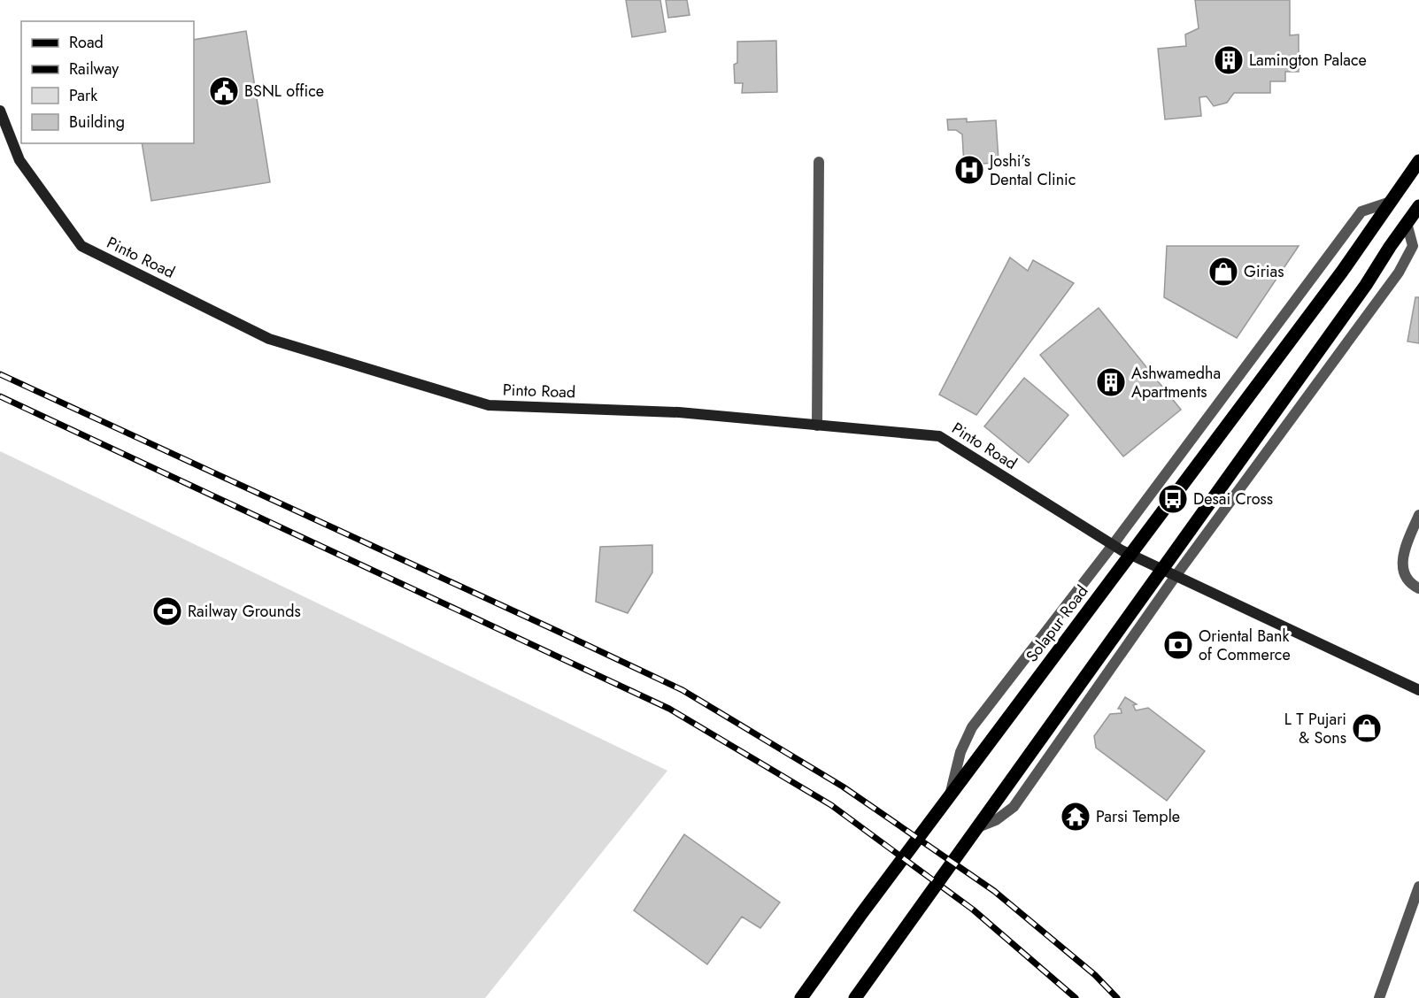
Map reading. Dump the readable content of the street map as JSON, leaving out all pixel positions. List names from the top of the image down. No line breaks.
{"streets":{"main road":["Solapur Road"],"street":["Pinto Road"]},"places":{"building":["Lamington Palace","Ashwamedha Apartments"],"public building":["BSNL office"],"hospital":["Joshi’s Dental Clinic"],"shop":["Girias","L T Pujari & Sons"],"bus stop":["Desai Cross"],"sports":["Railway Grounds"],"bank":["Oriental Bank of Commerce"],"temple":["Parsi Temple"]},"legend":["Road","Railway","Park","Building"]}
